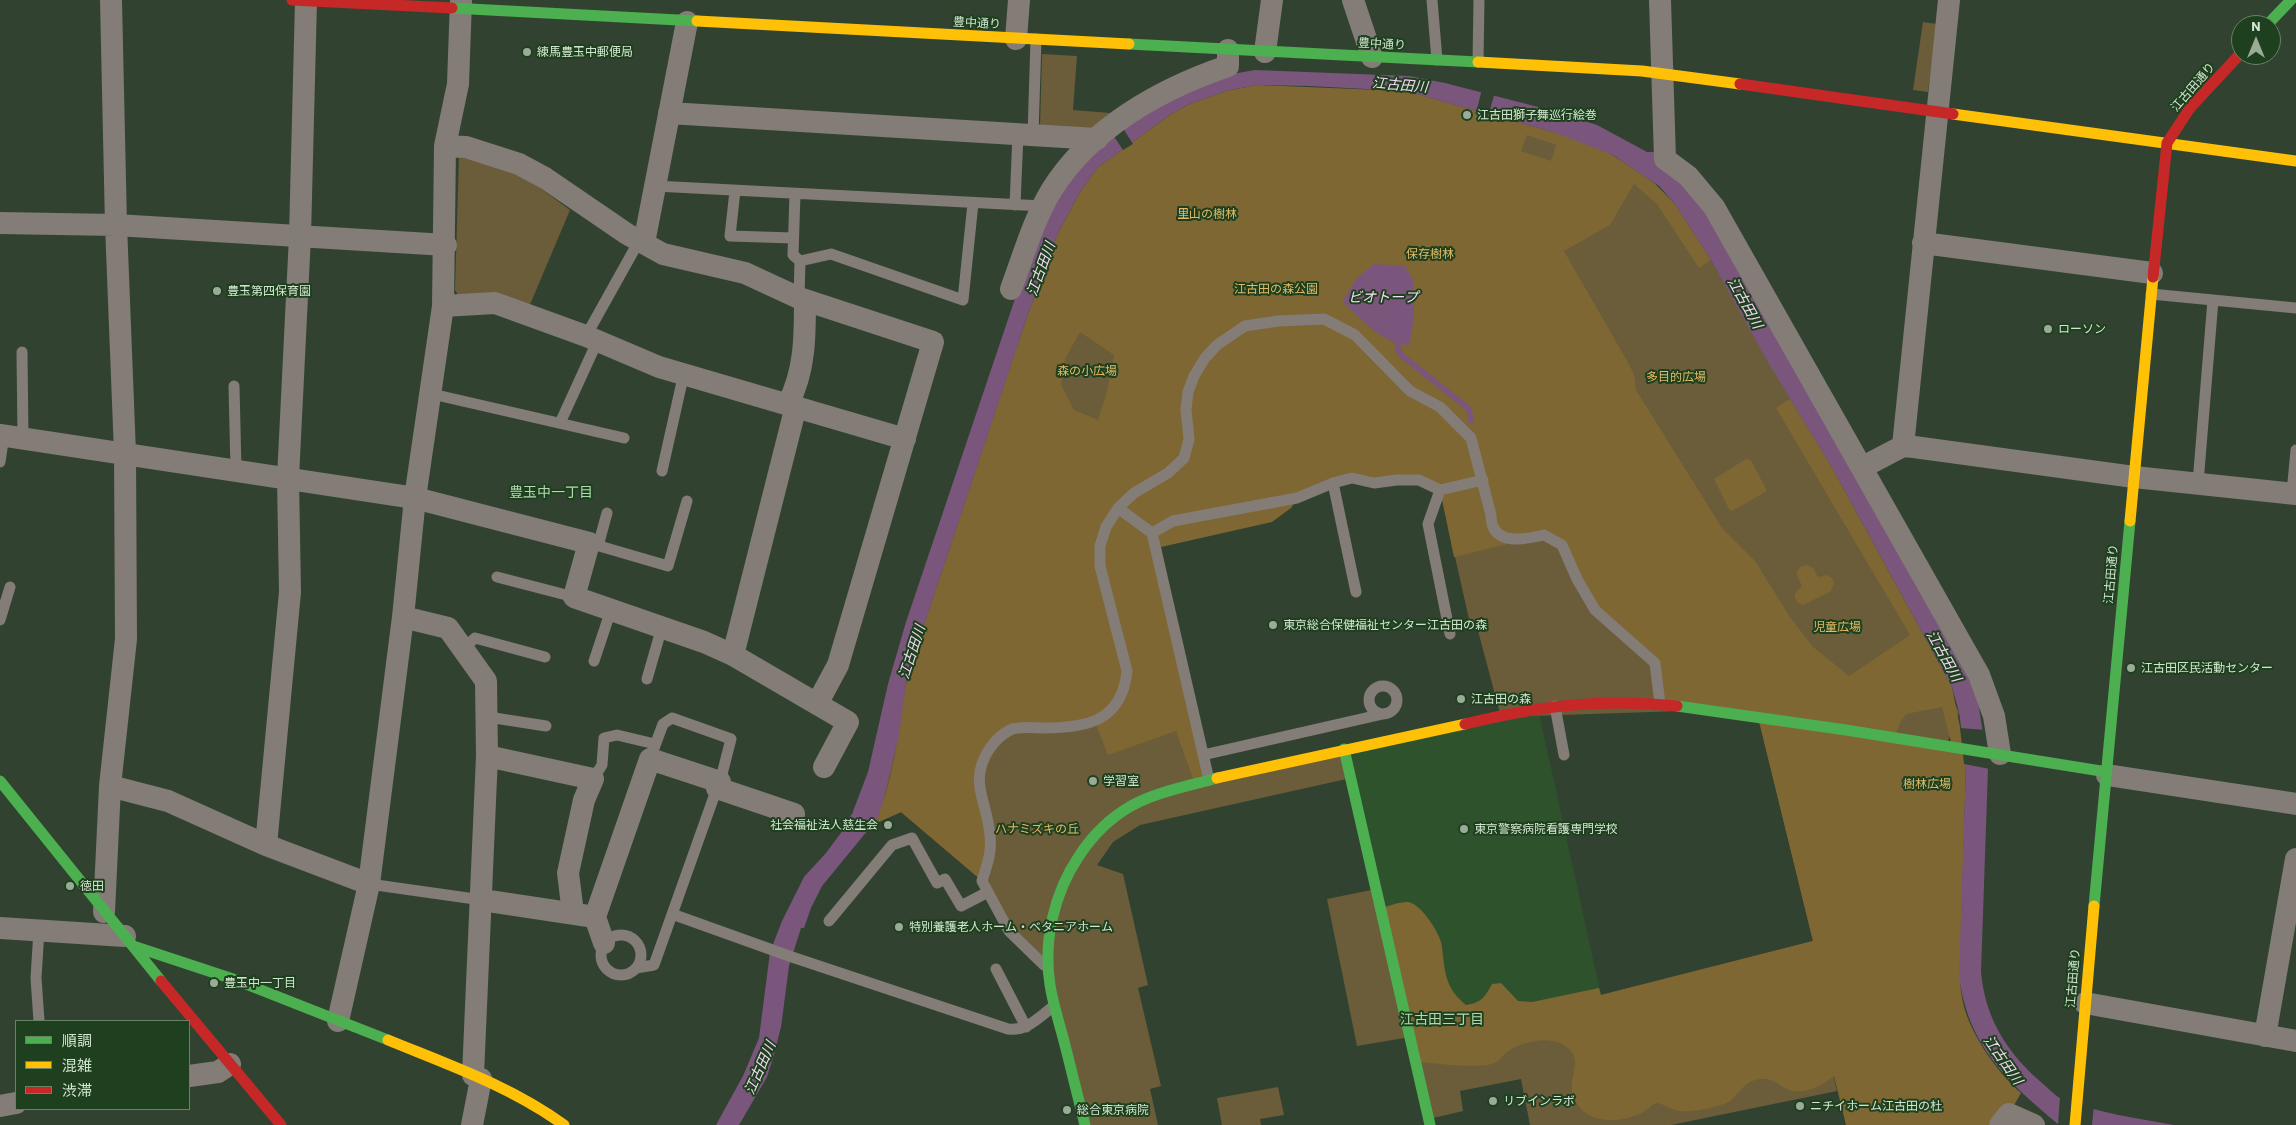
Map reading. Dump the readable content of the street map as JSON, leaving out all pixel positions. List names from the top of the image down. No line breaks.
{"streets":{"street":["豊中通り","江古田通り"]},"crossings":[["豊中通り","江古田通り"]],"districts":["豊玉中一丁目","江古田三丁目"],"water":["江古田川","ビオトープ"],"parks":["里山の樹林","保存樹林","江古田の森公園","森の小広場","多目的広場","児童広場","樹林広場","ハナミズキの丘"],"places":["練馬豊玉中郵便局","江古田獅子舞巡行絵巻","豊玉第四保育園","ローソン","東京総合保健福祉センター江古田の森","江古田区民活動センター","江古田の森","学習室","社会福祉法人慈生会","東京警察病院看護専門学校","徳田","特別養護老人ホーム・ベタニアホーム","豊玉中一丁目","リブインラボ","ニチイホーム江古田の杜","総合東京病院"],"legend":["順調","混雑","渋滞"],"north":"top"}
